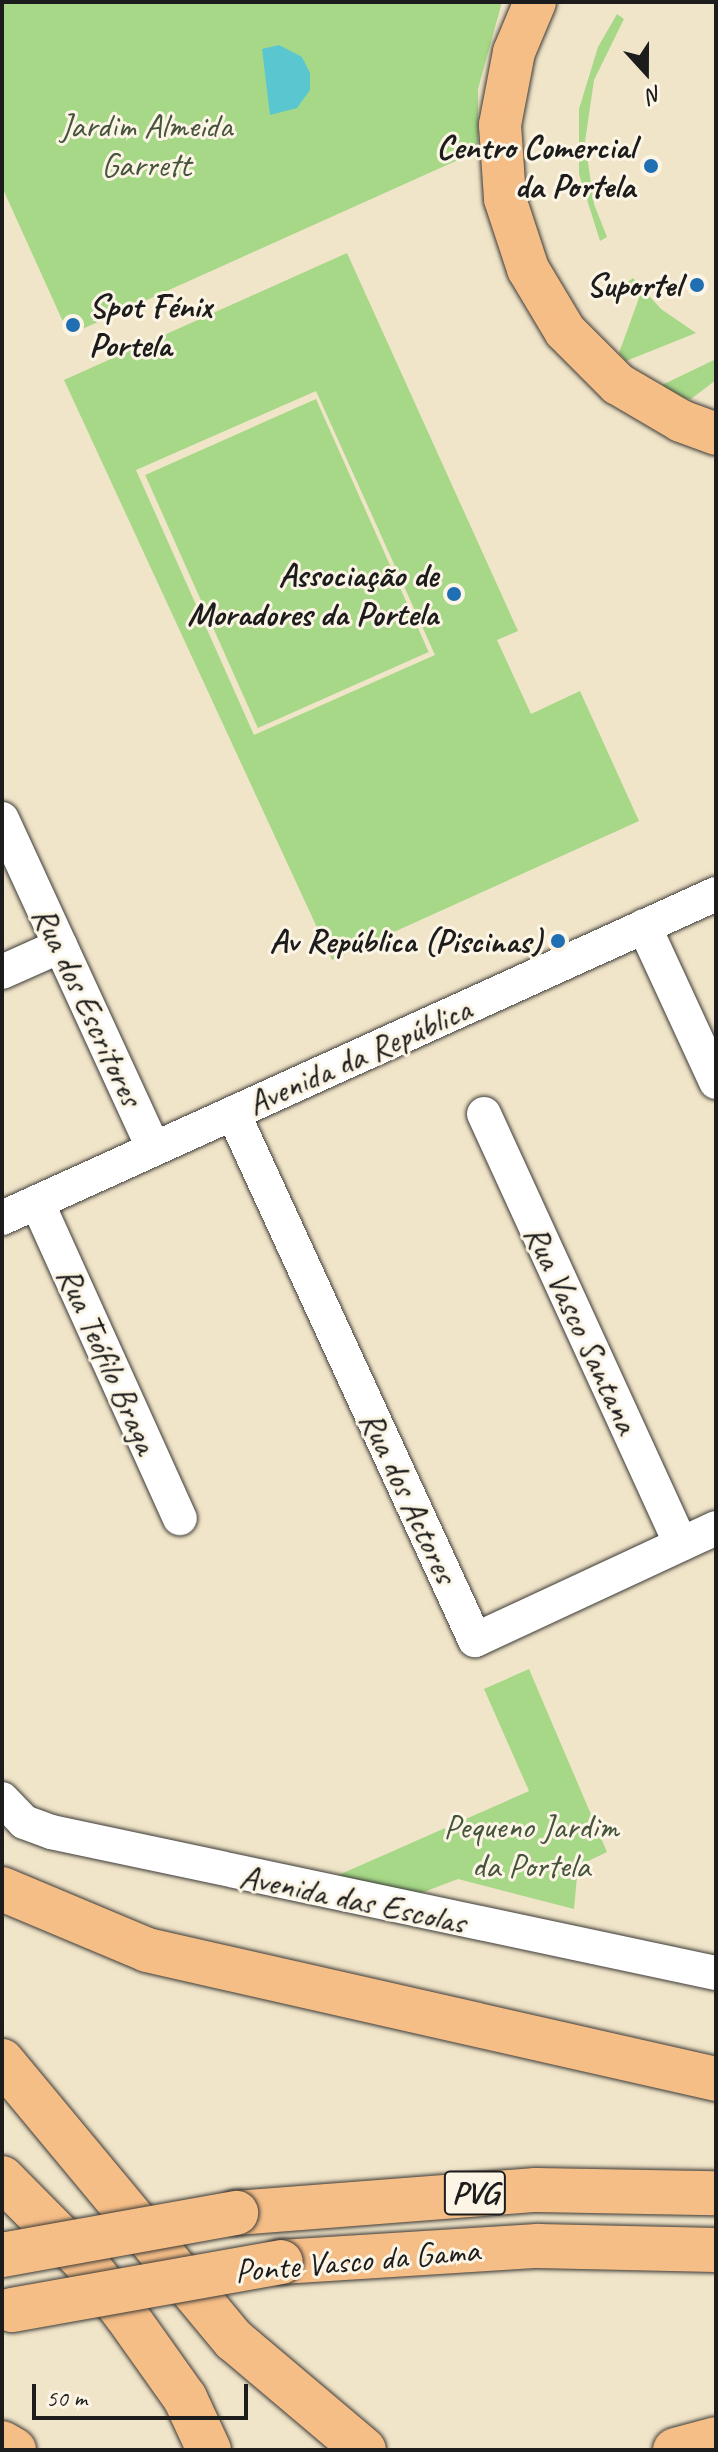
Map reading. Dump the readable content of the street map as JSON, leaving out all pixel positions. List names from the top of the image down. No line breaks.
{"streets":{"highway":["PVG","Ponte Vasco da Gama"],"street":["Rua dos Escritores","Avenida da República","Rua Vasco Santana","Rua Teófilo Braga","Rua dos Actores","Avenida das Escolas"]},"crossings":[["Rua dos Escritores","Avenida da República"],["Avenida da República","Rua Teófilo Braga"],["Avenida da República","Rua dos Actores"],["Rua Vasco Santana","Rua dos Actores"]],"parks":["Jardim Almeida Garrett","Pequeno Jardim da Portela"],"places":["Centro Comercial da Portela","Suportel","Spot Fénix Portela","Associação de Moradores da Portela","Av República (Piscinas)"],"scale_bar":"50 m","north":"bottom"}
